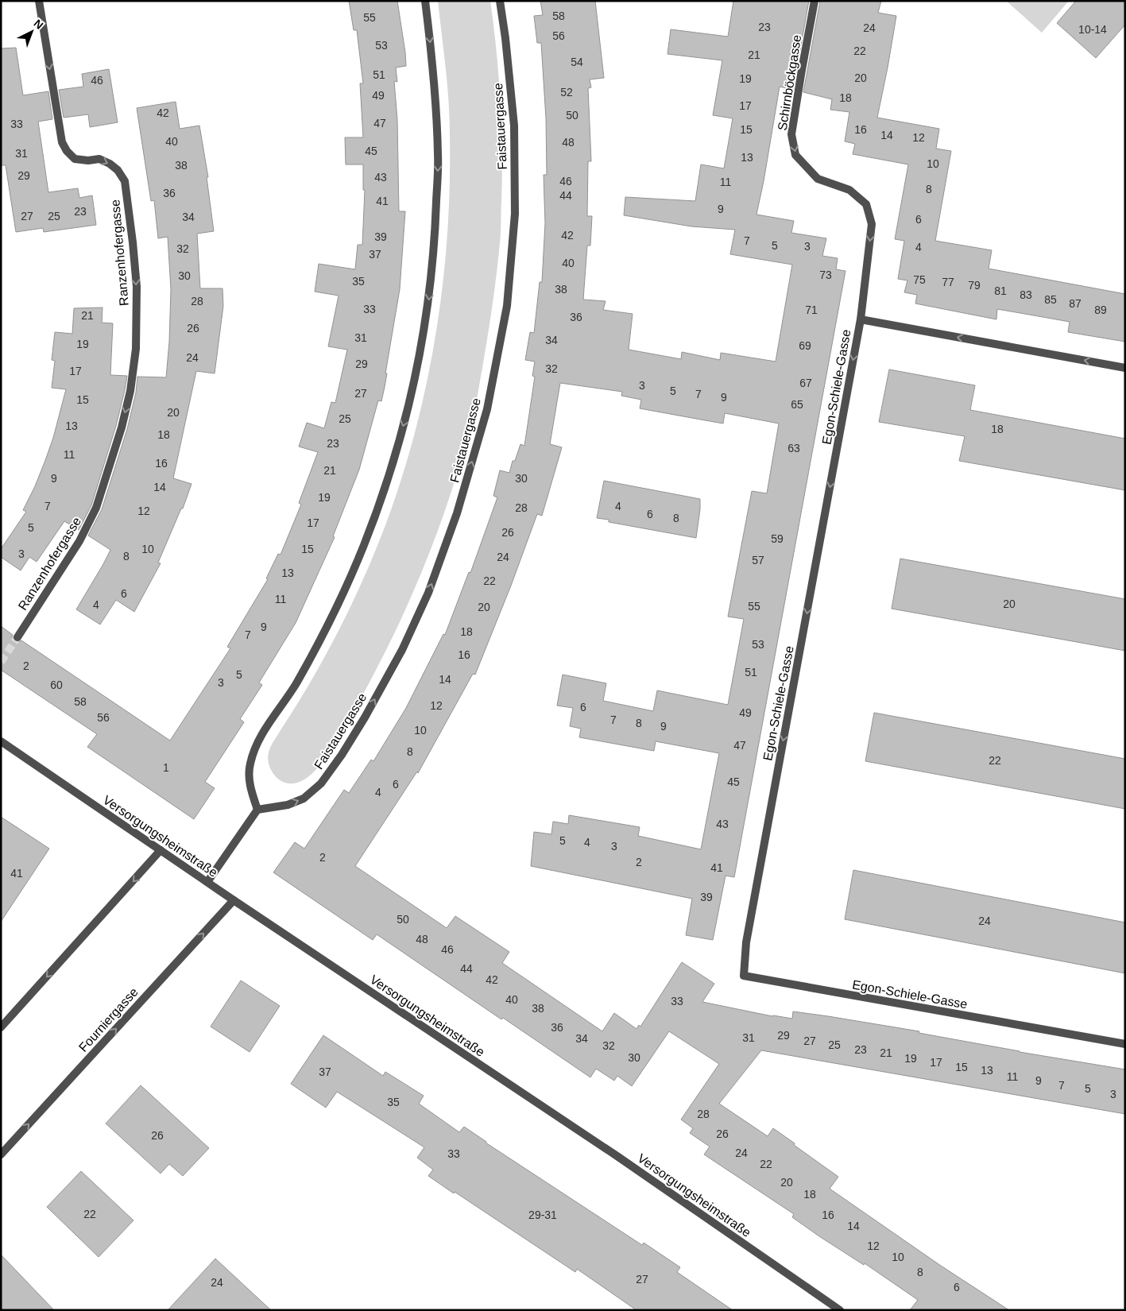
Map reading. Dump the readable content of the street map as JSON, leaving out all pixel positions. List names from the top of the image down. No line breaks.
{"streets":{"street":["Schirnböckgasse","Faistauergasse","Ranzenhofergasse","Egon-Schiele-Gasse","Versorgungsheimstraße","Fourniergasse"]},"crossings":[["Schirnböckgasse","Egon-Schiele-Gasse"],["Versorgungsheimstraße","Fourniergasse"]],"one_way":["Schirnböckgasse","Faistauergasse","Ranzenhofergasse","Fourniergasse"],"house_numbers":["58","55","23","24","10-14","56","53","22","21","54","51","20","19","46","52","49","18","17","42","50","47","33","15","16","14","12","40","48","45","31","13","10","38","29","43","46","11","8","36","44","41","9","23","27","25","34","6","42","39","7","5","3","4","32","37","40","73","30","75","35","77","79","38","81","83","85","28","87","33","71","89","21","36","26","31","34","19","69","24","29","32","17","67","3","5","27","7","9","15","65","20","25","13","18","18","23","63","11","16","21","9","30","14","19","7","4","28","12","6","8","17","5","26","59","10","15","3","8","24","57","13","22","6","11","20","4","55","20","9","18","7","53","16","2","51","5","14","3","60","58","12","6","49","56","7","8","9","10","47","8","22","1","45","6","4","43","5","4","3","2","2","41","41","39","50","24","48","46","44","42","40","33","38","36","29","31","34","27","25","32","23","21","30","19","17","15","13","37","11","9","7","5","3","35","28","26","26","24","33","22","20","18","22","29-31","16","14","12","10","8","27","24","6"],"north":"top right"}
